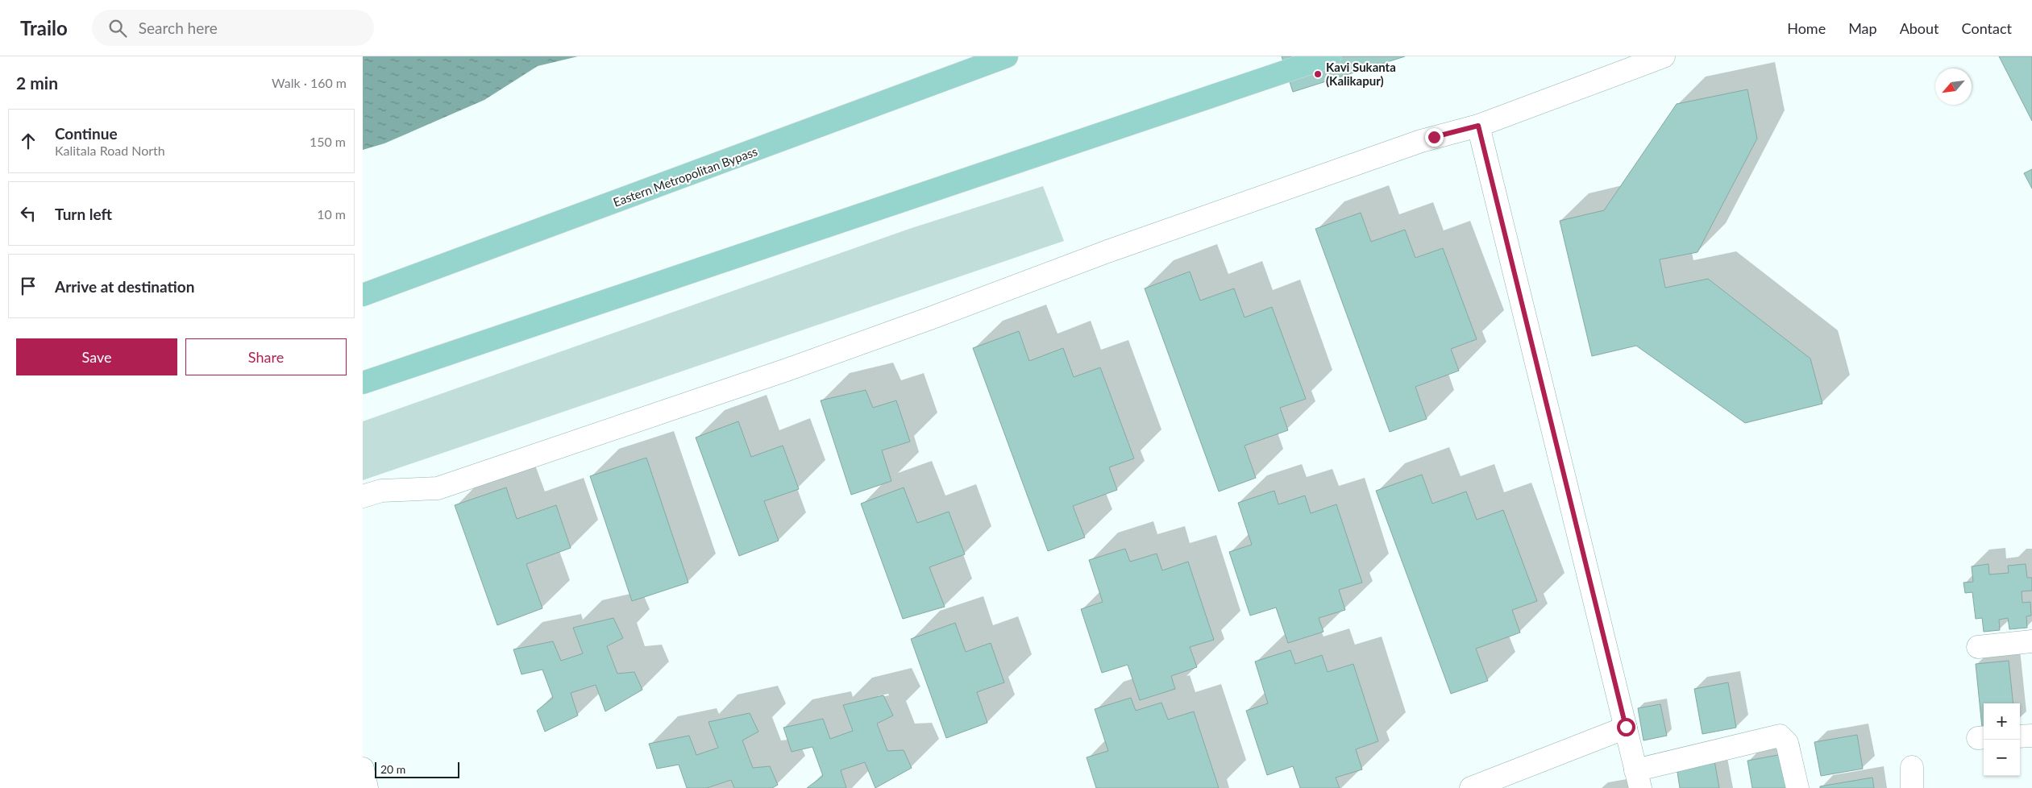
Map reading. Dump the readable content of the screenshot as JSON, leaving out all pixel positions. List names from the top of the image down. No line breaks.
{"streets":{"main road":["Eastern Metropolitan Bypass"]},"places":["Kavi Sukanta (Kalikapur)"],"scale_bar":"20 m","north":"bottom left","page":{"header":"Trailo","search":"Search here","nav":["Home","Map","About","Contact"],"heading":["2 min","Walk · 160 m"],"list":[["Continue","Kalitala Road North","150 m"],["Turn left","10 m"],"Arrive at destination"],"buttons":["Save","Share"],"map_buttons":["+","−"],"scale":"20 m"}}
